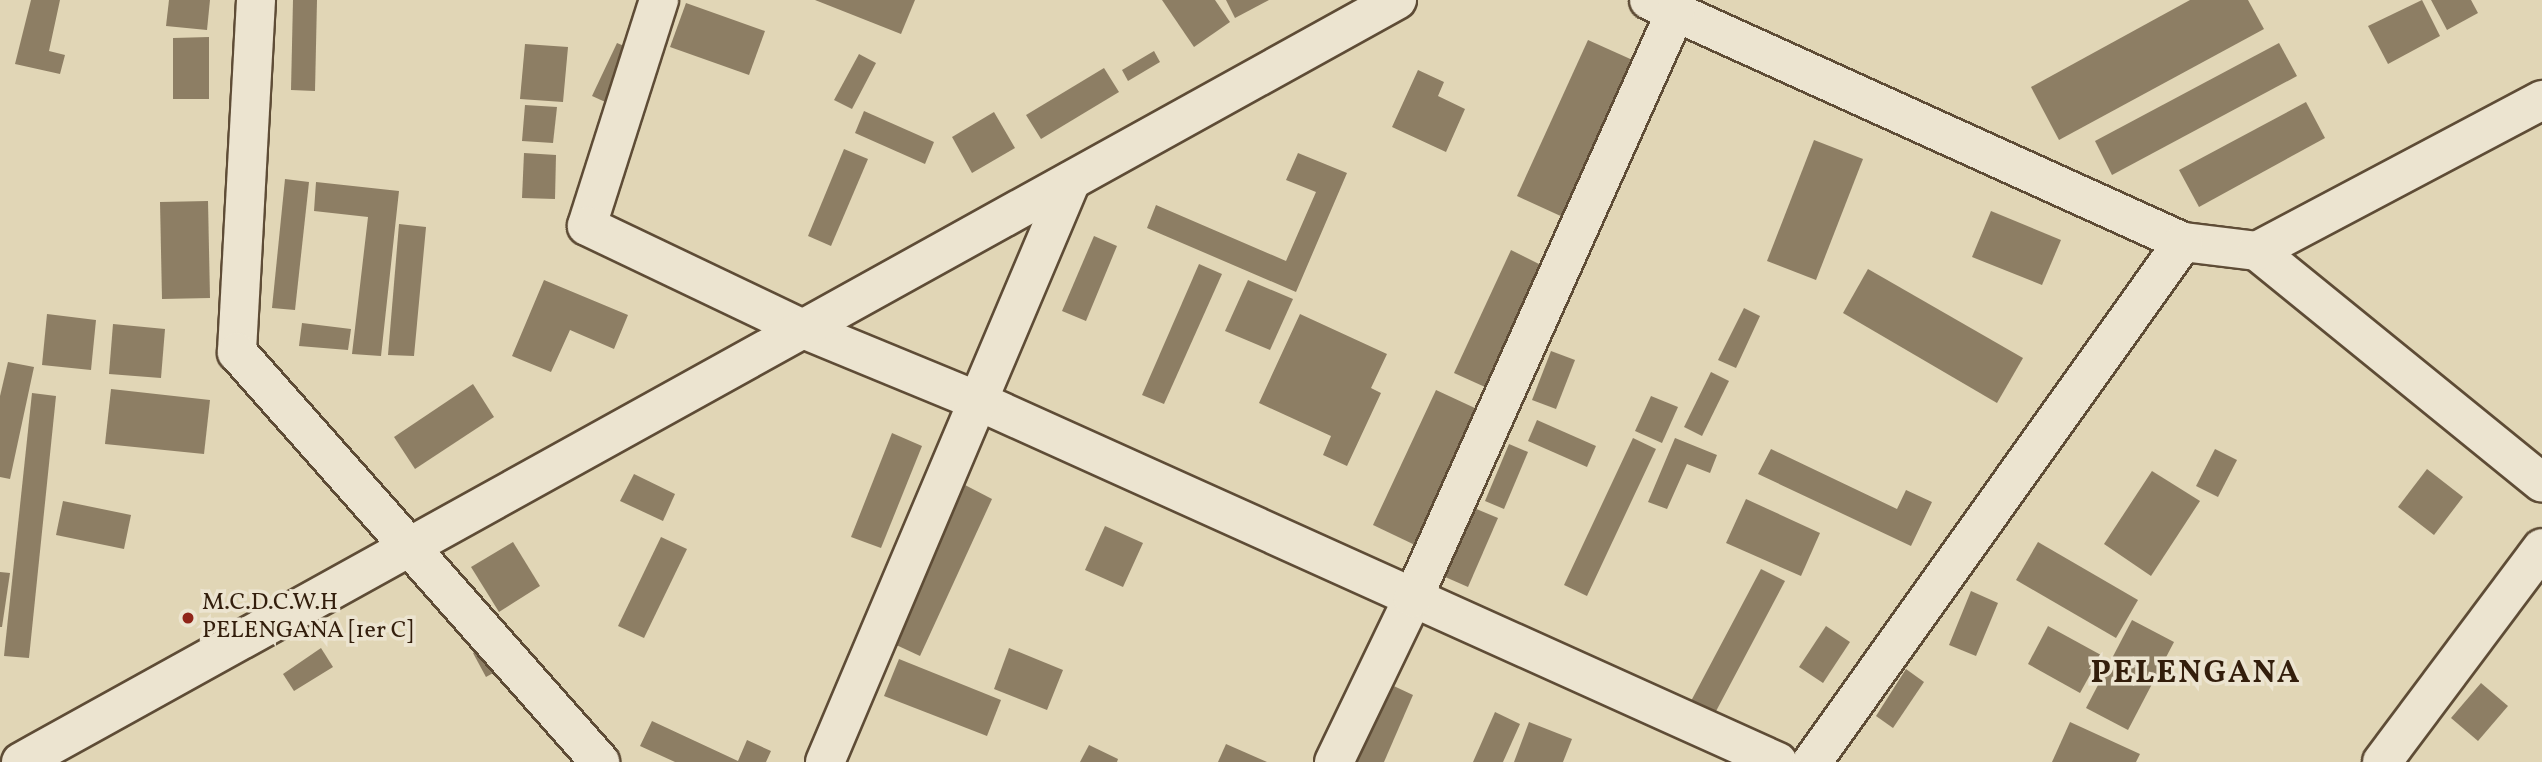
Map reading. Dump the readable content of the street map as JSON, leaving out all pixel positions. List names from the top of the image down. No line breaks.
{"districts":["PELENGANA"],"places":["M.C.D.C.W.H PELENGANA [1er C]"]}
